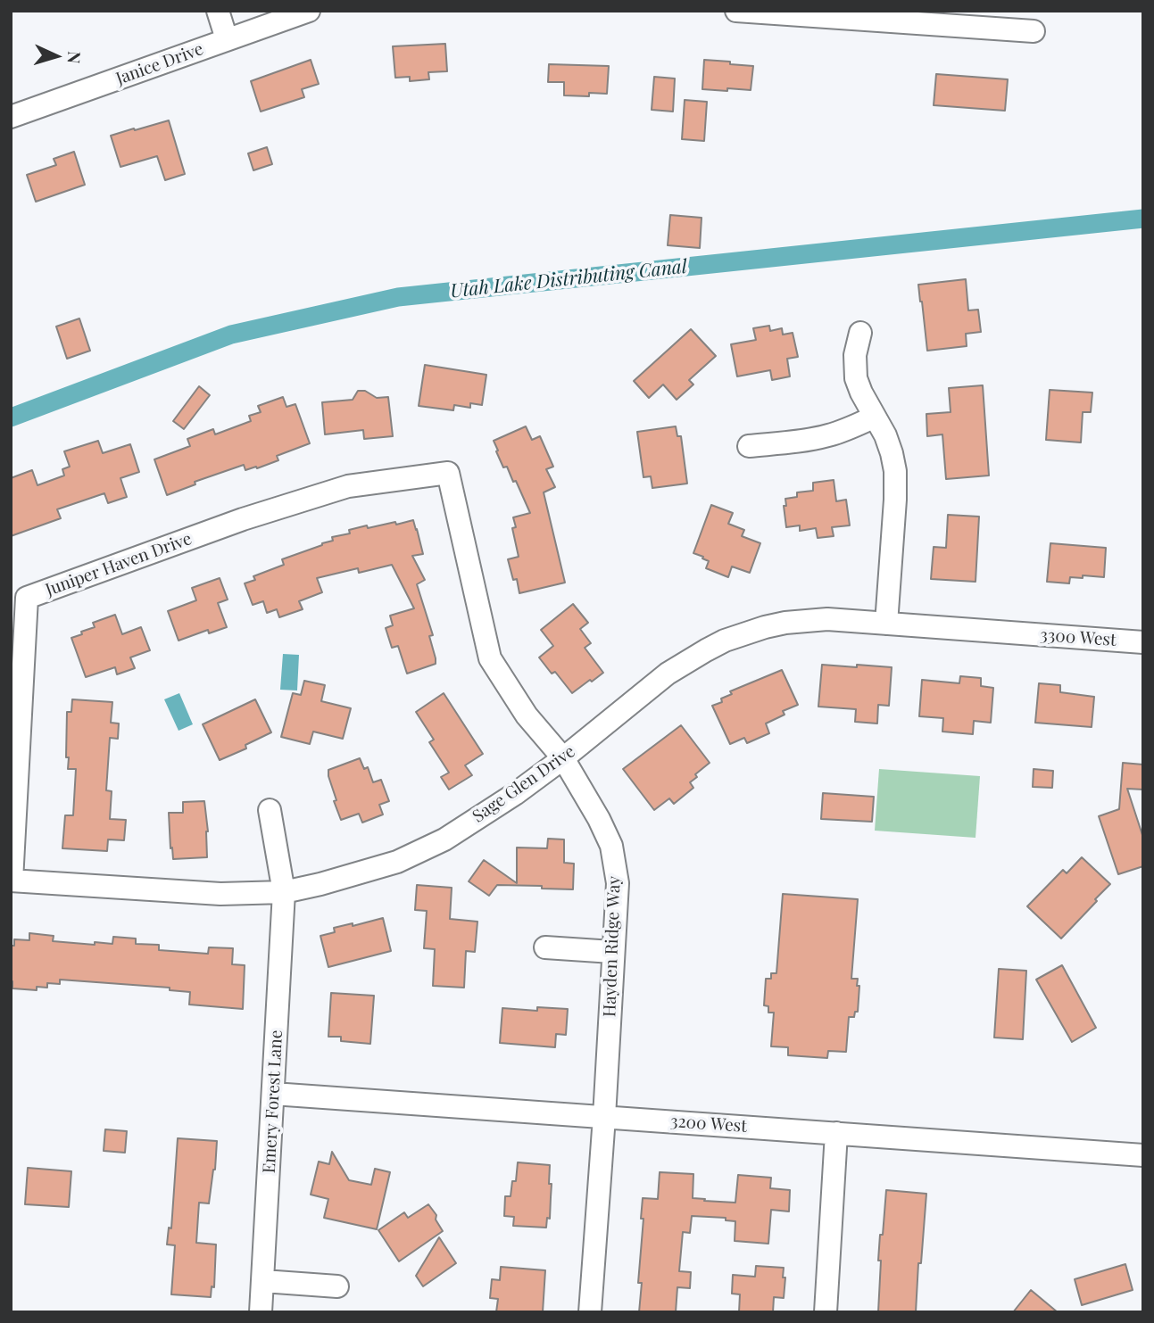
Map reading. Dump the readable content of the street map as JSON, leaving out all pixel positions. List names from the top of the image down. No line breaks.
{"streets":{"street":["Janice Drive","Juniper Haven Drive","3300 West","Sage Glen Drive","Hayden Ridge Way","Emery Forest Lane","3200 West"]},"crossings":[["Juniper Haven Drive","Sage Glen Drive"],["Juniper Haven Drive","Hayden Ridge Way"],["3300 West","Sage Glen Drive"],["Sage Glen Drive","Hayden Ridge Way"],["Sage Glen Drive","Emery Forest Lane"],["Hayden Ridge Way","3200 West"],["Emery Forest Lane","3200 West"]],"water":["Utah Lake Distributing Canal"],"north":"right"}
